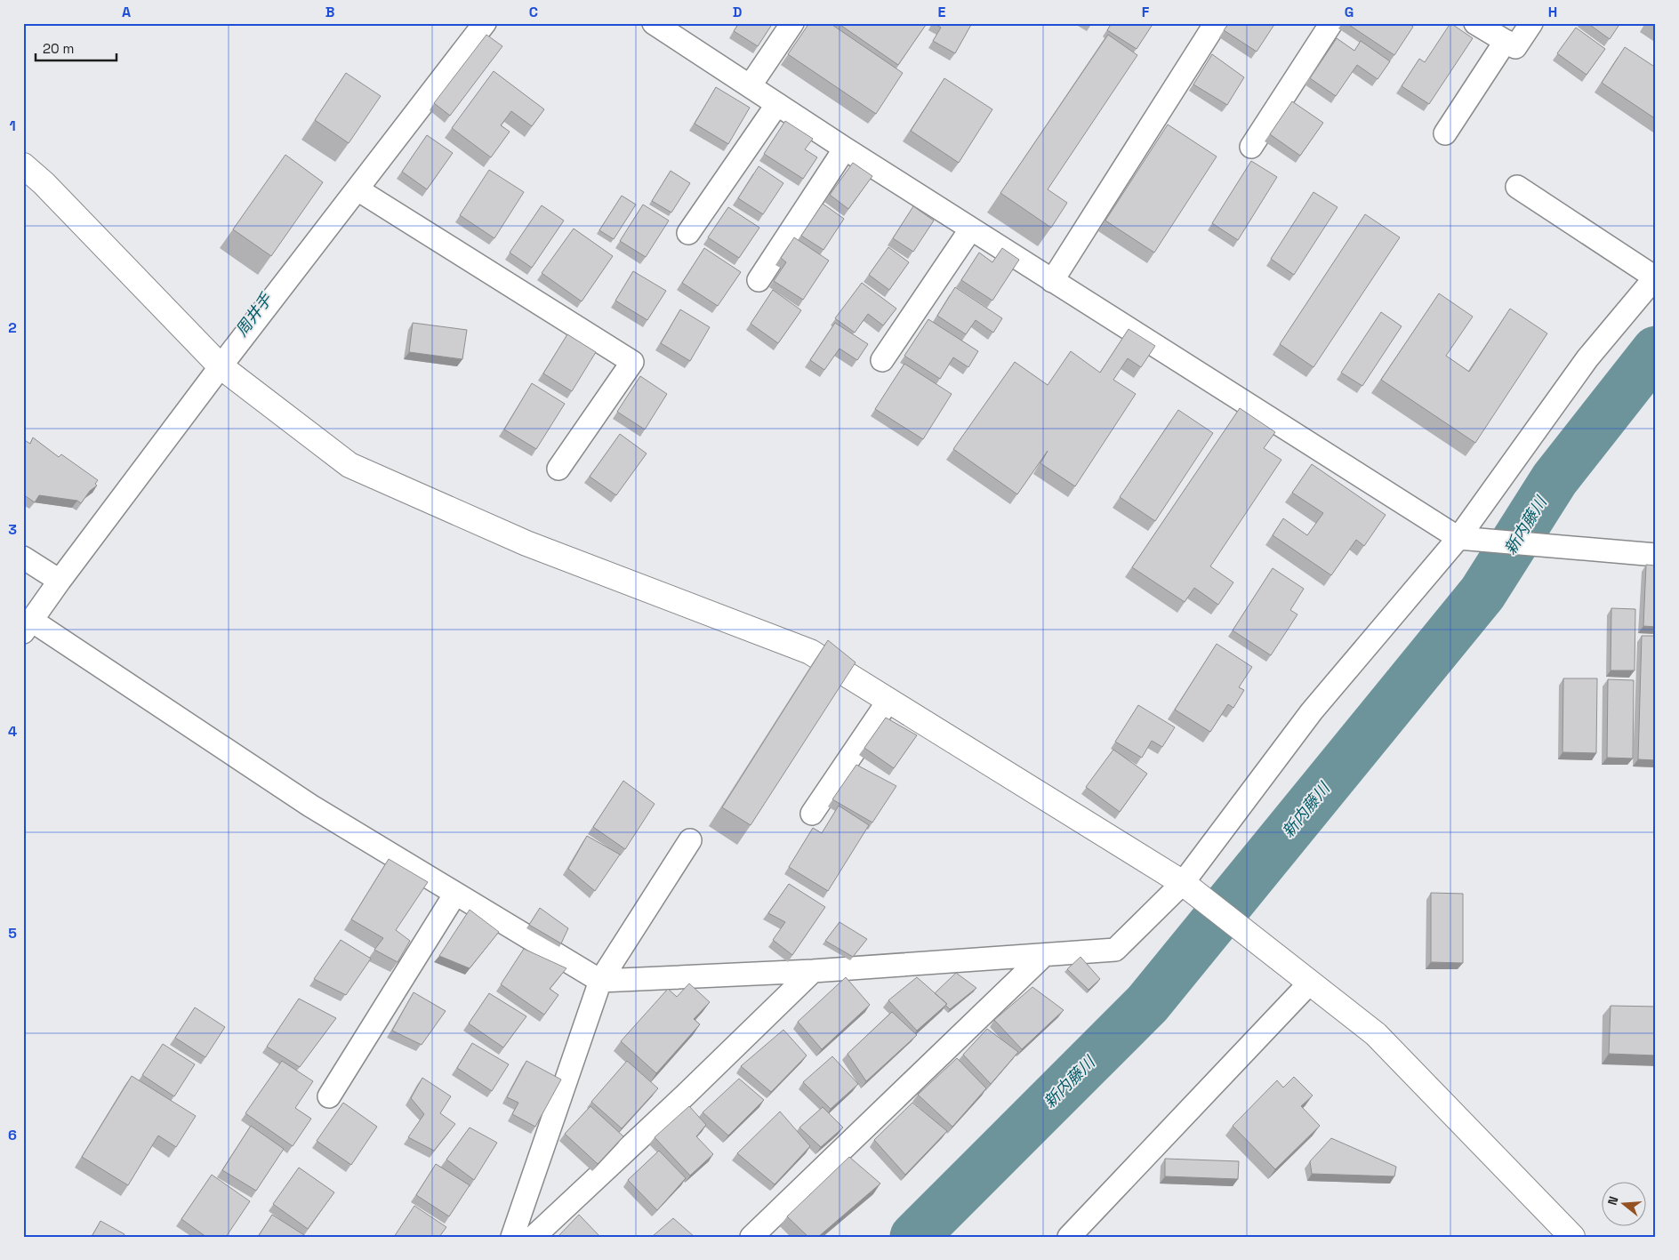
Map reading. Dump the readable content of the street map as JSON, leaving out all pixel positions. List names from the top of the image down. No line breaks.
{"water":["周井手","新内藤川"],"scale_bar":"20 m","north":"left","grid":{"columns":["A","B","C","D","E","F","G","H"],"rows":["1","2","3","4","5","6"]}}
